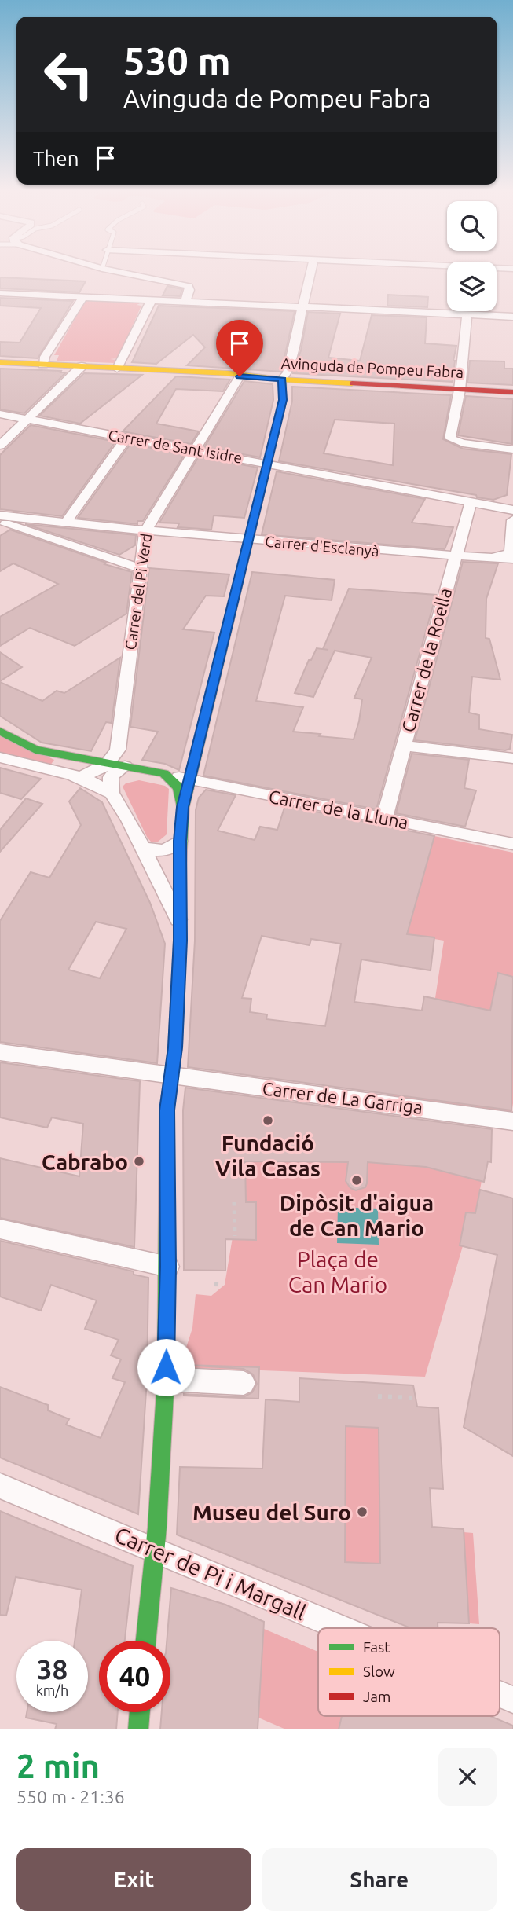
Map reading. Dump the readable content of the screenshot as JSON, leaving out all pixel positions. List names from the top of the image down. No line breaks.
{"streets":{"street":["Avinguda de Pompeu Fabra","Carrer de Sant Isidre","Carrer d'Esclanyà","Carrer del Pi Verd","Carrer de la Roella","Carrer de la Lluna","Carrer de La Garriga","Carrer de Pi i Margall"]},"crossings":[["Avinguda de Pompeu Fabra","Carrer del Pi Verd"],["Carrer de Sant Isidre","Carrer del Pi Verd"],["Carrer de Sant Isidre","Carrer de la Roella"],["Carrer d'Esclanyà","Carrer del Pi Verd"],["Carrer d'Esclanyà","Carrer de la Roella"],["Carrer de la Roella","Carrer de la Lluna"]],"parks":["Plaça de Can Mario"],"places":["Fundació Vila Casas","Cabrabo","Dipòsit d'aigua de Can Mario","Museu del Suro"],"legend":["Fast","Slow","Jam"],"page":{"turn":["530 m","Avinguda de Pompeu Fabra"],"then":"Then","speed":"38 km/h","limit":"40","heading":["2 min","550 m · 21:36"],"buttons":["Exit","Share"]}}
